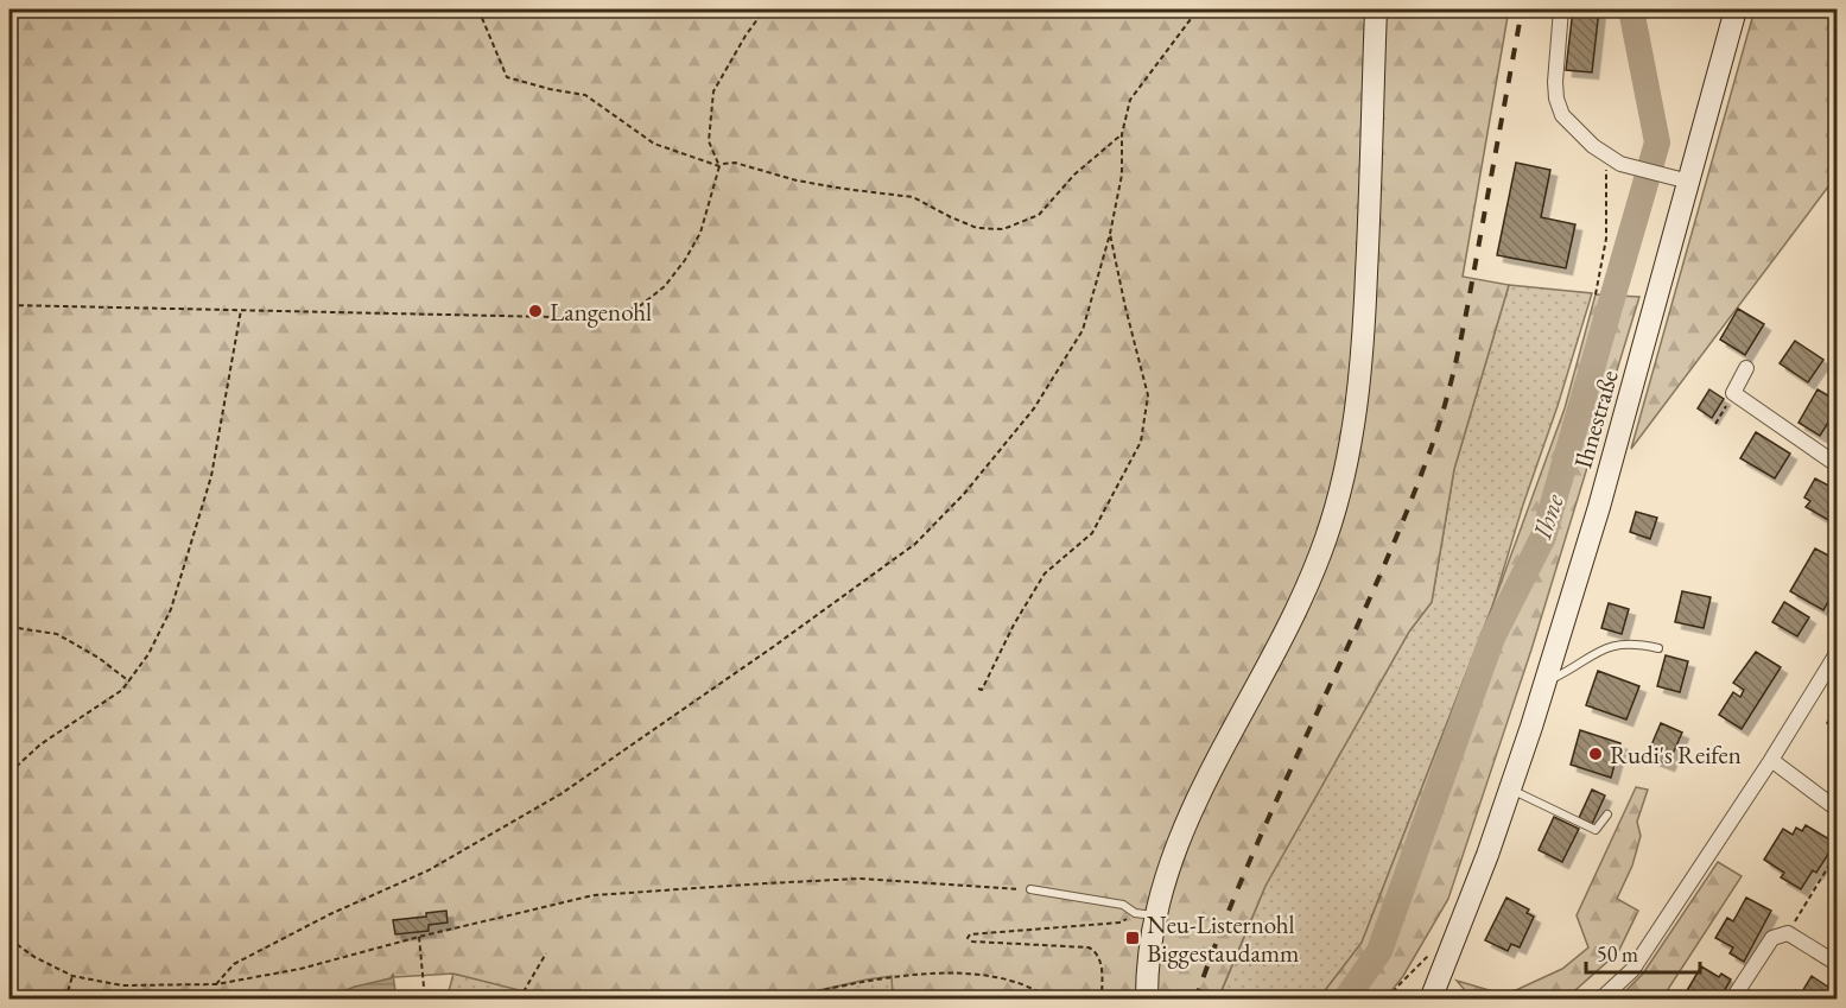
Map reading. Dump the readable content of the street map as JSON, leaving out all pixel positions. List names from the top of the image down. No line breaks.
{"streets":{"main road":["Ihnestraße"]},"water":["Ihne"],"places":{"other":["Langenohl","Rudi's Reifen"],"transit":["Neu-Listernohl Biggestaudamm"]},"scale_bar":"50 m"}
